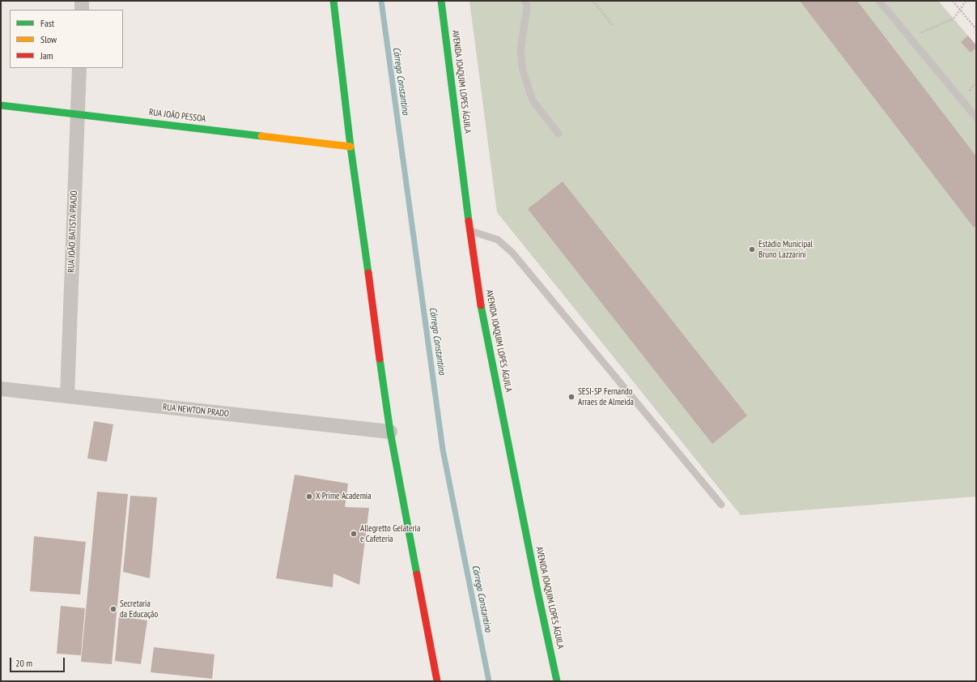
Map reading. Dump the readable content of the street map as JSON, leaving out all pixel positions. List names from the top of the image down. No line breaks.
{"streets":{"main road":["AVENIDA JOAQUIM LOPES ÁGUILA","RUA JOÃO PESSOA"],"street":["RUA JOÃO BATISTA PRADO","RUA NEWTON PRADO"]},"crossings":[["RUA JOÃO PESSOA","RUA JOÃO BATISTA PRADO"],["RUA JOÃO BATISTA PRADO","RUA NEWTON PRADO"]],"water":["Córrego Constantino"],"places":["Estádio Municipal Bruno Lazzarini","SESI-SP Fernando Arraes de Almeida","X Prime Academia","Allegretto Gelateria e Cafeteria","Secretaria da Educação"],"legend":["Fast","Slow","Jam"],"scale_bar":"20 m"}
